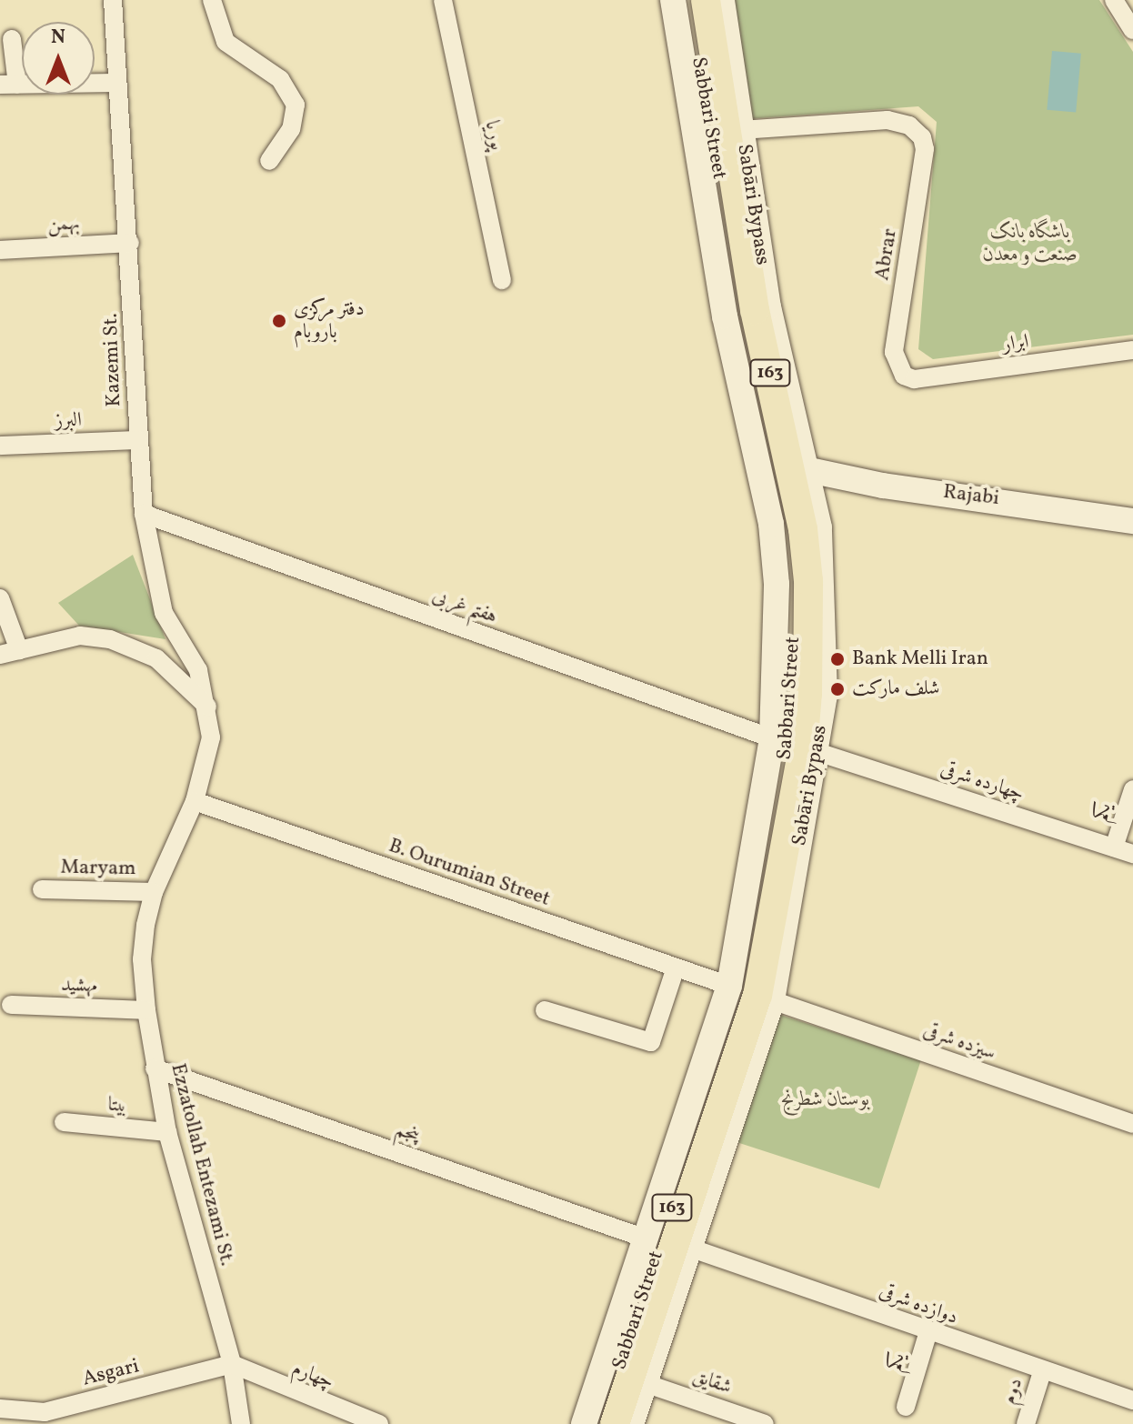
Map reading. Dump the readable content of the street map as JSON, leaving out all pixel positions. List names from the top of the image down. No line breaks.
{"streets":{"main road":["Sabbari Street","Sabāri Bypass","163","Rajabi"],"street":["پوریا","بهمن","ابرار","Kazemi St.","البرز","هفتم غربی","چهارده شرقی","یکم","Maryam","B. Ourumian Street","مهشید","سیزده شرقی","بیتا","پنجم","Ezzatollah Entezami St.","دوازده شرقی","Asgari","چهارم","شقایق","دوم"]},"crossings":[["Sabbari Street","Sabāri Bypass"],["Sabbari Street","163"],["Sabbari Street","هفتم غربی"],["Sabbari Street","چهارده شرقی"],["Sabbari Street","B. Ourumian Street"],["Sabbari Street","سیزده شرقی"],["Sabāri Bypass","ابرار"],["Sabāri Bypass","163"],["Sabāri Bypass","Rajabi"],["Sabāri Bypass","هفتم غربی"],["Sabāri Bypass","چهارده شرقی"],["بهمن","Kazemi St."],["Kazemi St.","البرز"],["Kazemi St.","هفتم غربی"],["Kazemi St.","Ezzatollah Entezami St."],["163","هفتم غربی"],["163","چهارده شرقی"],["هفتم غربی","چهارده شرقی"],["چهارده شرقی","یکم"],["یکم","دوازده شرقی"],["Maryam","Ezzatollah Entezami St."],["B. Ourumian Street","سیزده شرقی"],["B. Ourumian Street","Ezzatollah Entezami St."],["مهشید","Ezzatollah Entezami St."],["بیتا","Ezzatollah Entezami St."],["پنجم","Ezzatollah Entezami St."],["Ezzatollah Entezami St.","Asgari"],["Ezzatollah Entezami St.","چهارم"],["دوازده شرقی","دوم"],["Asgari","چهارم"]],"parks":["باشگاه بانک صنعت و معدن","بوستان شطرنج"],"places":["دفتر مرکزی باروبام","Bank Melli Iran","شلف مارکت"],"north":"top"}
